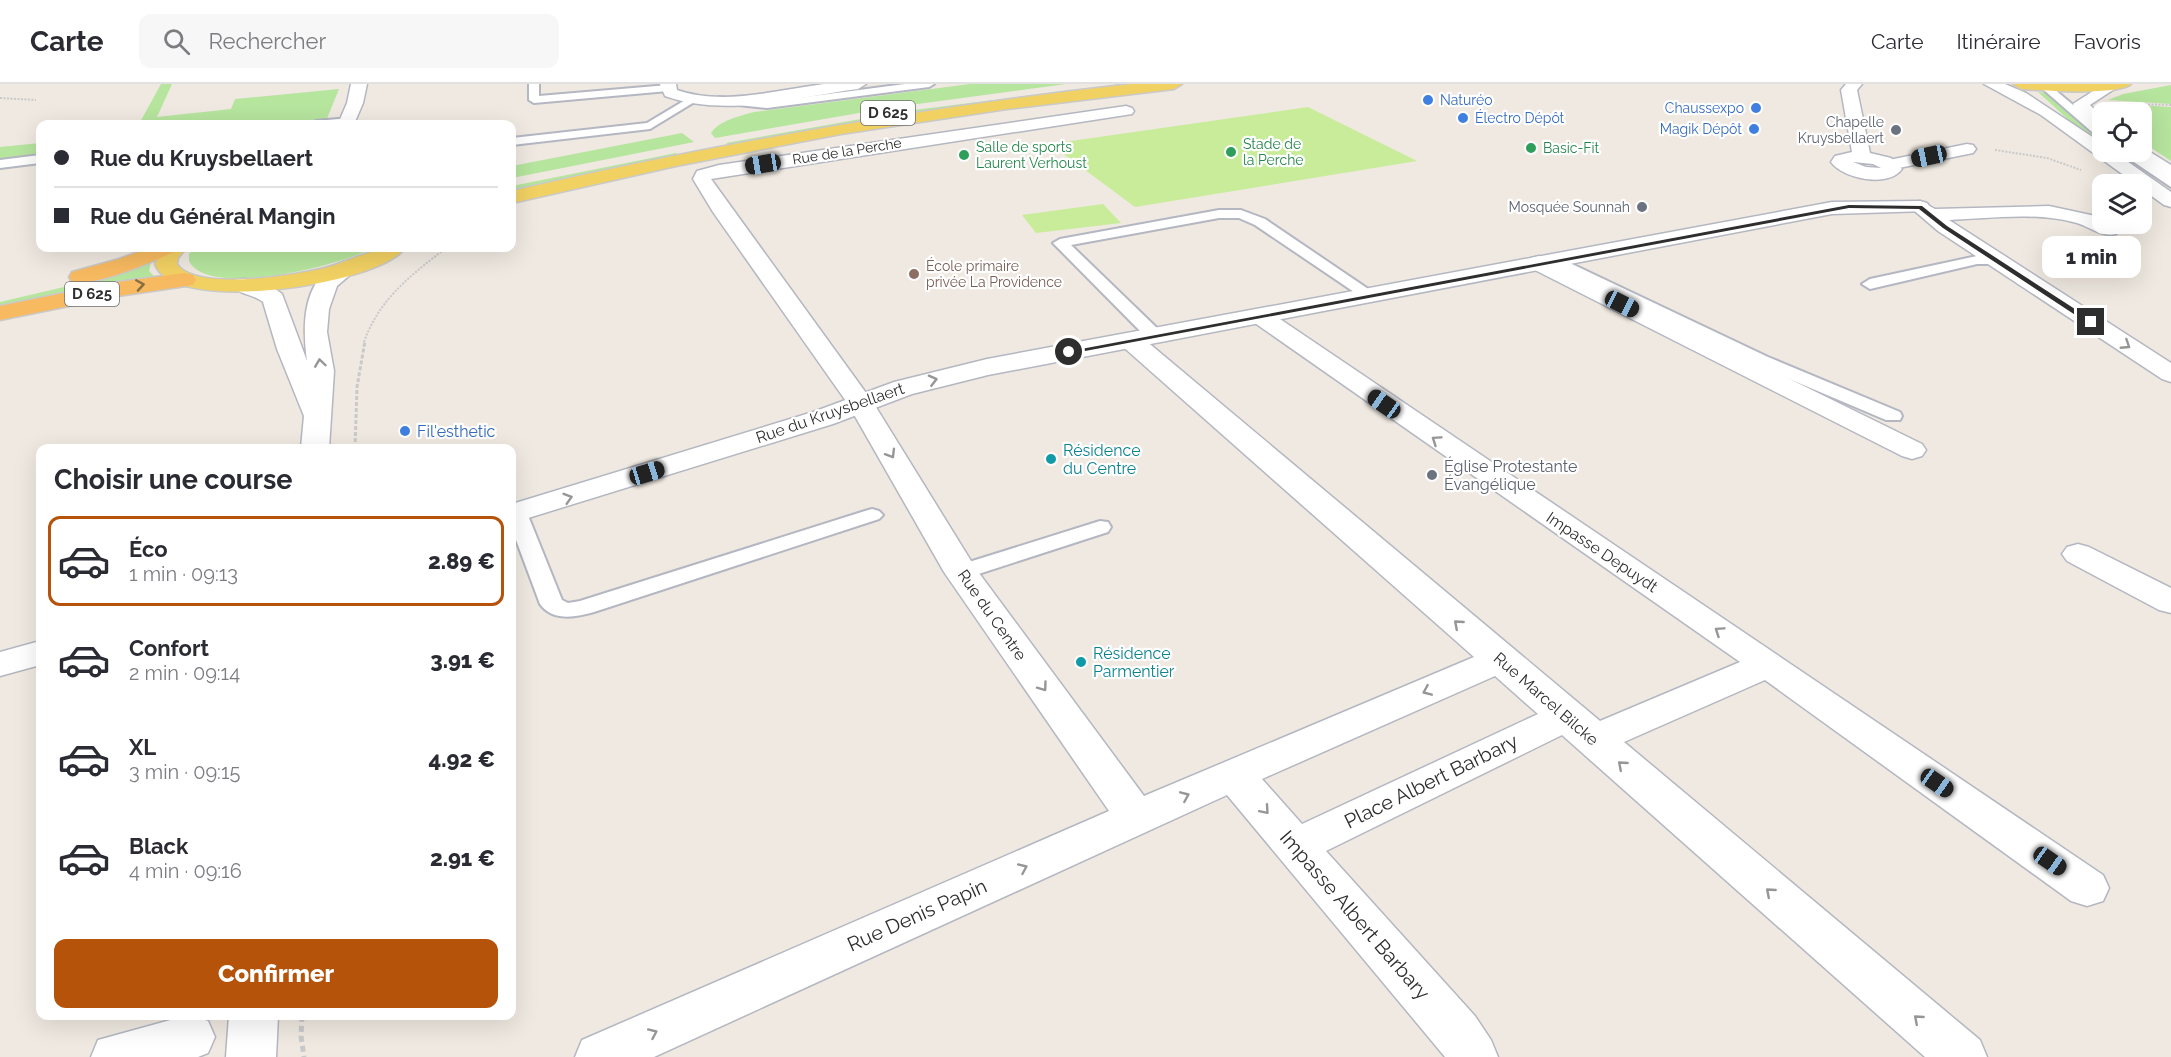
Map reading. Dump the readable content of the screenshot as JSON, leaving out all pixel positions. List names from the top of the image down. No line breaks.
{"streets":{"highway":["D 625"],"street":["Rue de la Perche","Rue du Kruysbellaert","Impasse Depuydt","Rue du Centre","Rue Marcel Bilcke","Place Albert Barbary","Rue Denis Papin","Impasse Albert Barbary"]},"crossings":[["Rue de la Perche","Rue du Kruysbellaert"],["Rue de la Perche","Rue du Centre"],["Rue du Kruysbellaert","Impasse Depuydt"],["Rue du Kruysbellaert","Rue du Centre"],["Rue du Kruysbellaert","Rue Marcel Bilcke"],["Rue du Centre","Rue Denis Papin"],["Rue Marcel Bilcke","Place Albert Barbary"],["Place Albert Barbary","Impasse Albert Barbary"],["Rue Denis Papin","Impasse Albert Barbary"]],"one_way":["Rue du Kruysbellaert","Rue du Centre","Rue Marcel Bilcke","Rue Denis Papin"],"places":["Naturéo","Chaussexpo","Électro Dépôt","Magik Dépôt","Chapelle Kruysbellaert","Basic-Fit","Stade de la Perche","Salle de sports Laurent Verhoust","Mosquée Sounnah","École primaire privée La Providence","Fil'esthetic","Résidence du Centre","Église Protestante Évangélique","Résidence Parmentier"],"page":{"header":"Carte","search":"Rechercher","nav":["Carte","Itinéraire","Favoris"],"banner":["Rue du Kruysbellaert","Rue du Général Mangin"],"bubble":"1 min","heading":"Choisir une course","list":[{"name":"Éco","note":"1 min · 09:13","value":"2.89 €"},{"name":"Confort","note":"2 min · 09:14","value":"3.91 €"},{"name":"XL","note":"3 min · 09:15","value":"4.92 €"},{"name":"Black","note":"4 min · 09:16","value":"2.91 €"}],"buttons":"Confirmer"}}
